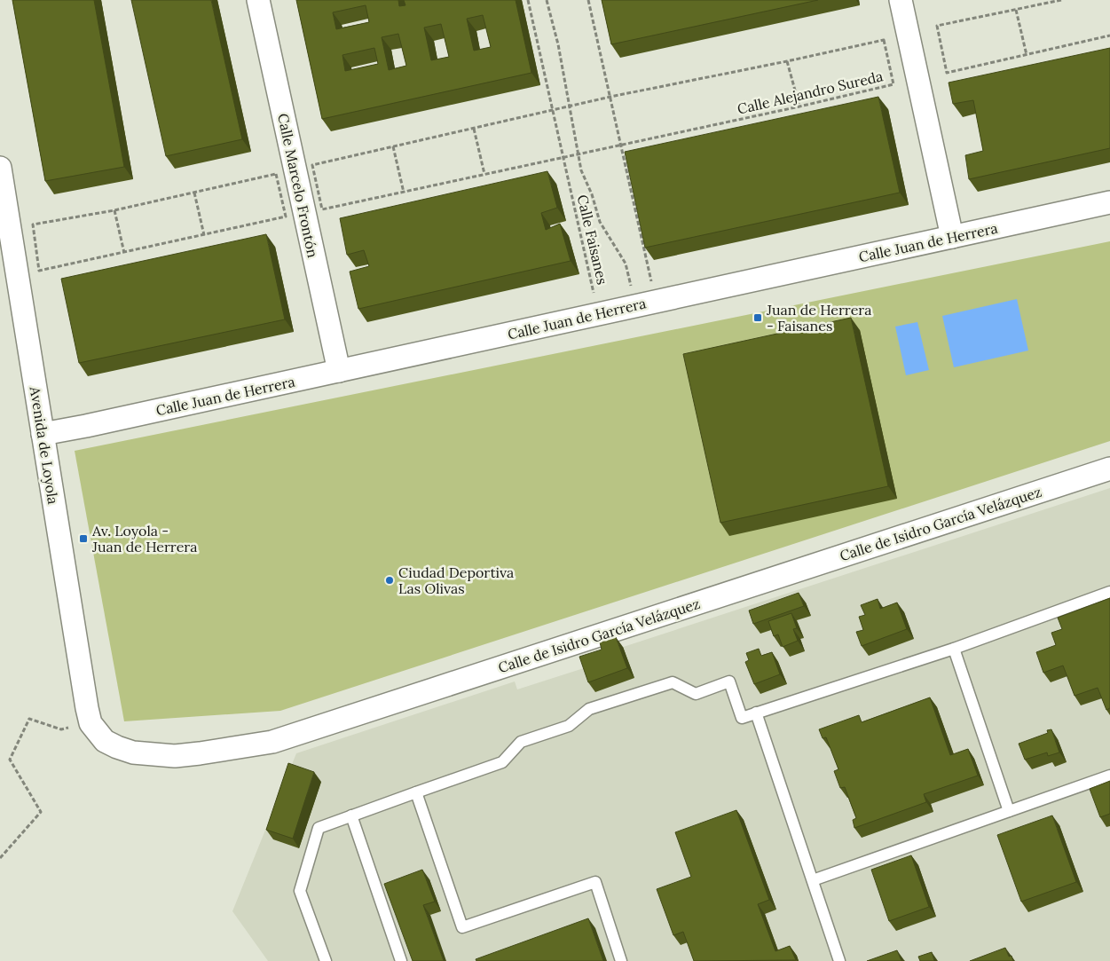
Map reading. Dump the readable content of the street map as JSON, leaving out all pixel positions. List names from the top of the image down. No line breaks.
{"streets":{"street":["Calle Marcelo Frontón","Calle Juan de Herrera","Avenida de Loyola","Calle de Isidro García Velázquez"],"path":["Calle Alejandro Sureda","Calle Faisanes"]},"crossings":[["Calle Alejandro Sureda","Calle Faisanes"],["Calle Marcelo Frontón","Calle Juan de Herrera"],["Calle Juan de Herrera","Avenida de Loyola"],["Avenida de Loyola","Calle de Isidro García Velázquez"]],"places":{"transit":["Juan de Herrera - Faisanes","Av. Loyola - Juan de Herrera"],"other":["Ciudad Deportiva Las Olivas"]}}
